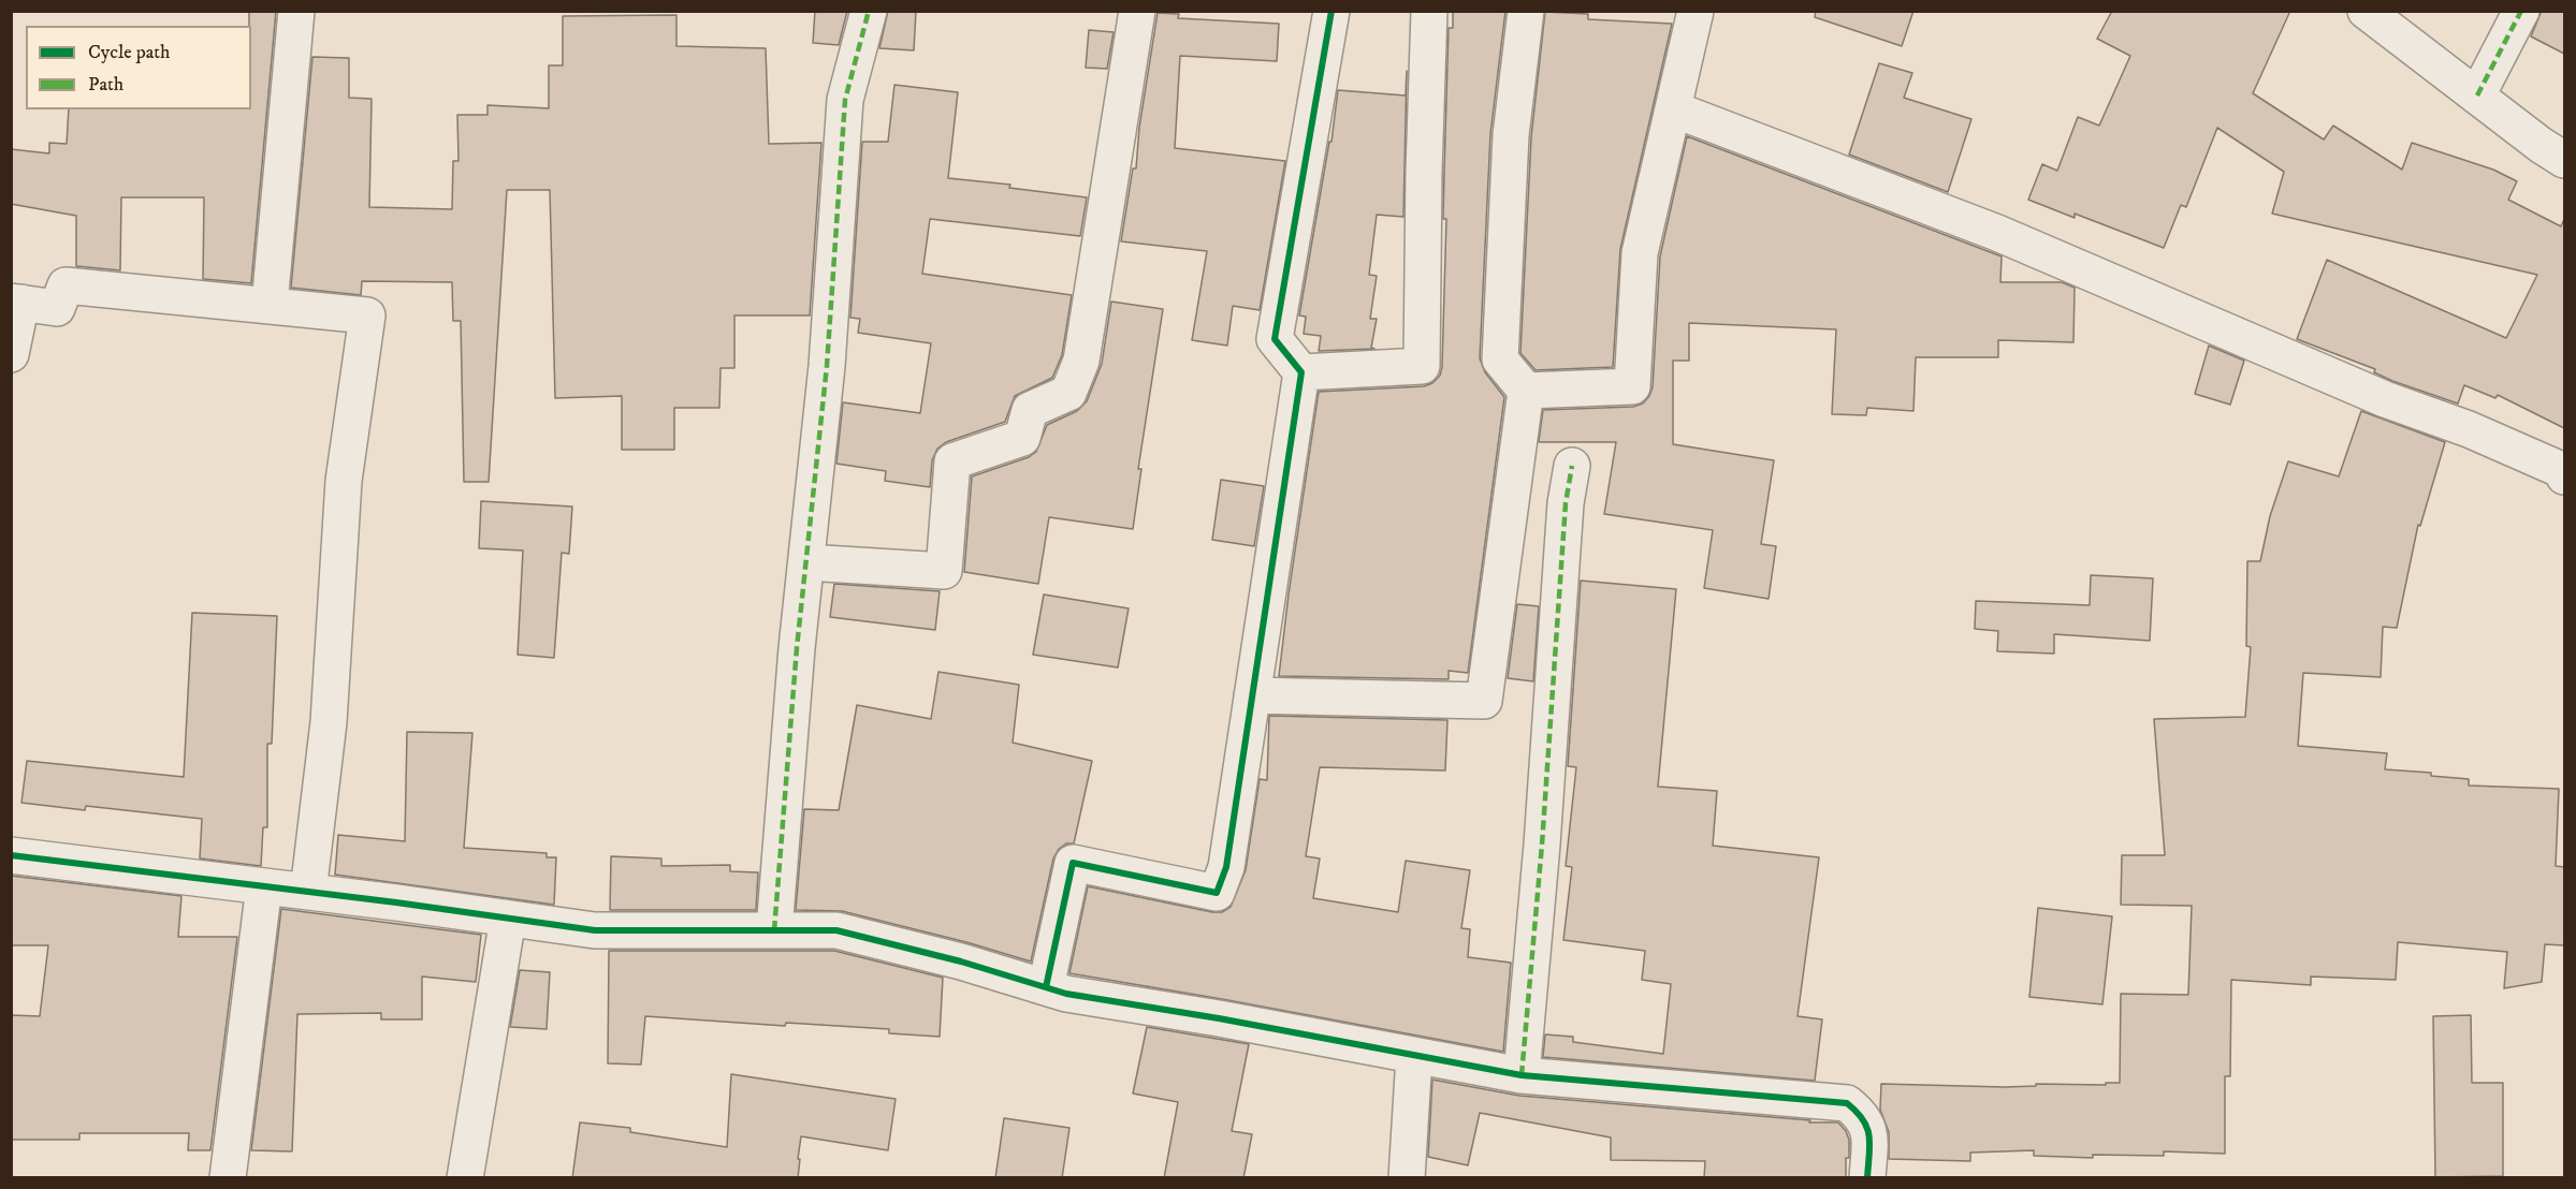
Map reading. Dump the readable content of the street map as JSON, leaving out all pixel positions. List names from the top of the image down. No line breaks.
{"legend":["Cycle path","Path"]}
